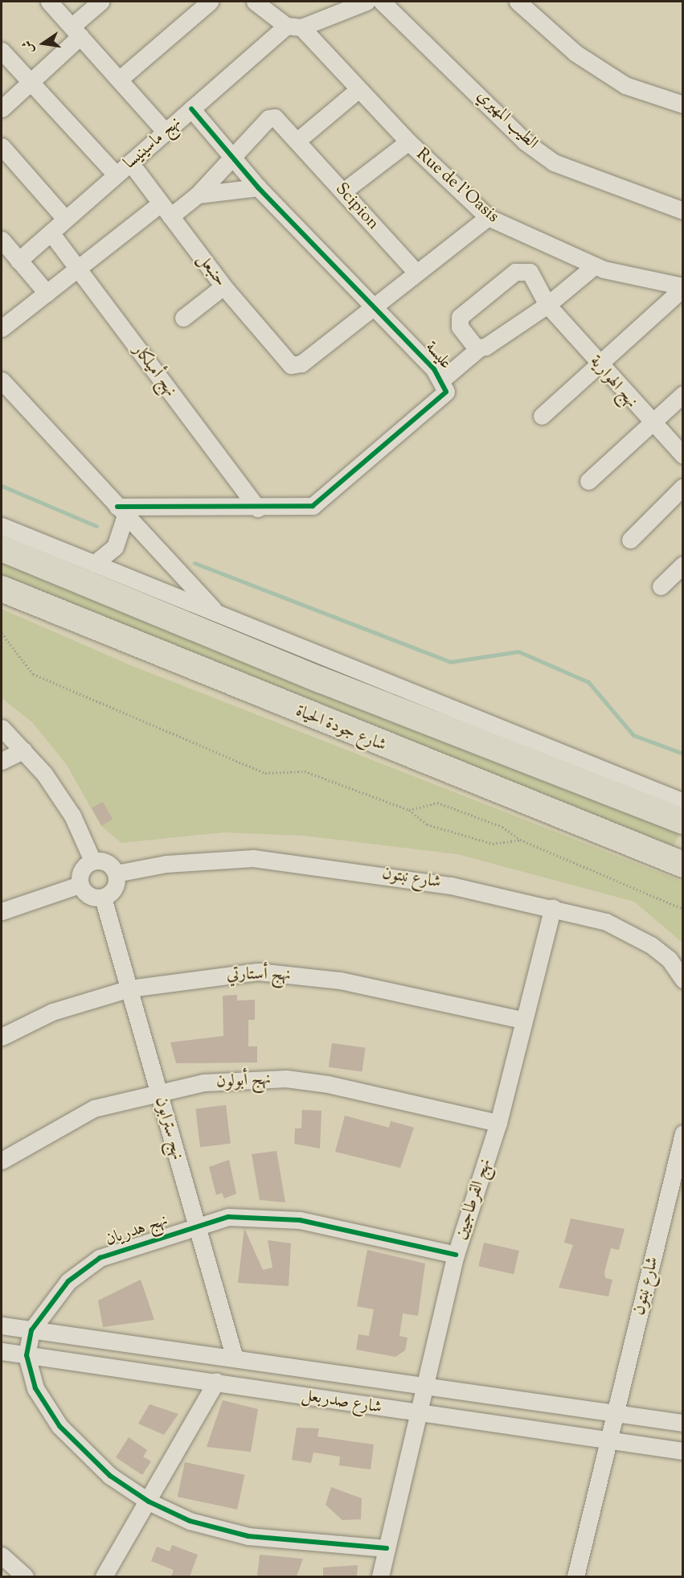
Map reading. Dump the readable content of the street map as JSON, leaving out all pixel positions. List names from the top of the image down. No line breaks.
{"streets":{"highway":["شارع جودة الحياة"],"street":["الطيب المهيري","نهج ماسينيسا","Rue de l'Oasis","Scipion","حنبعل","عليسة","نهج أميلكار","نهج الهوارية","شارع نبتون","نهج أستارتي","نهج أبولون","نهج سترابون","نهج القرطاجيين","نهج هدريان","شارع صدربعل"]},"crossings":[["نهج ماسينيسا","Rue de l'Oasis"],["نهج ماسينيسا","حنبعل"],["نهج ماسينيسا","عليسة"],["نهج ماسينيسا","نهج أميلكار"],["Scipion","حنبعل"],["Scipion","عليسة"],["Scipion","نهج أميلكار"],["حنبعل","عليسة"],["عليسة","نهج أميلكار"],["شارع نبتون","نهج سترابون"],["شارع نبتون","نهج القرطاجيين"],["شارع نبتون","شارع صدربعل"],["نهج أستارتي","نهج سترابون"],["نهج أستارتي","نهج القرطاجيين"],["نهج أبولون","نهج سترابون"],["نهج أبولون","نهج القرطاجيين"],["نهج سترابون","نهج هدريان"],["نهج سترابون","شارع صدربعل"],["نهج القرطاجيين","نهج هدريان"],["نهج القرطاجيين","شارع صدربعل"],["نهج هدريان","شارع صدربعل"]],"north":"left"}
